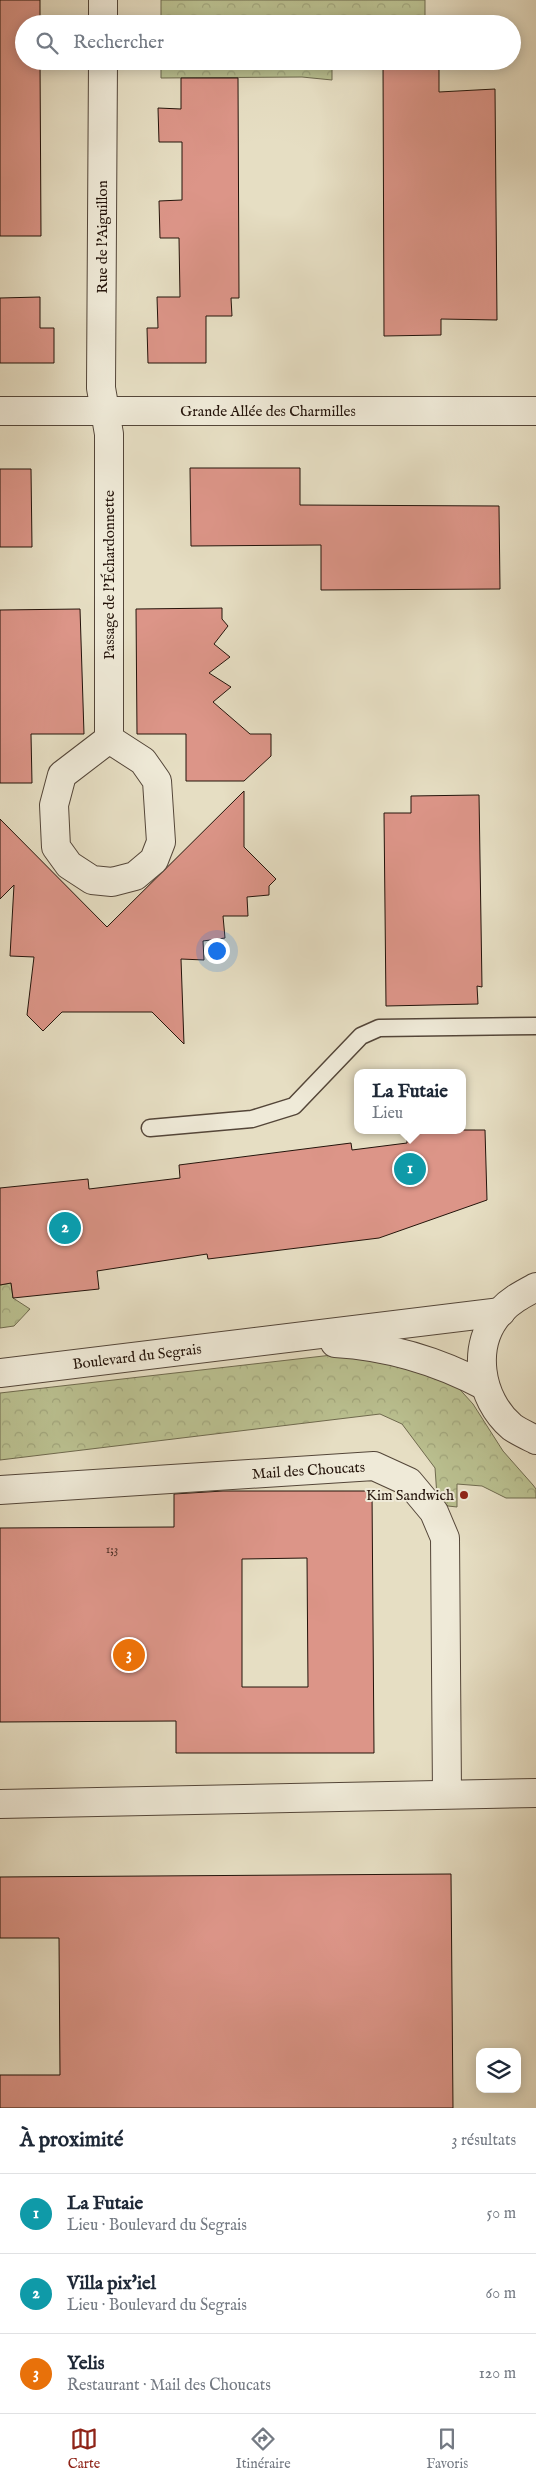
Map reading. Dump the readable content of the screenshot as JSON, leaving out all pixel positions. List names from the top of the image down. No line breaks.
{"streets":{"street":["Rue de l'Aiguillon","Grande Allée des Charmilles","Passage de l'Échardonnette","Boulevard du Segrais","Mail des Choucats"]},"crossings":[["Rue de l'Aiguillon","Grande Allée des Charmilles"],["Rue de l'Aiguillon","Passage de l'Échardonnette"],["Grande Allée des Charmilles","Passage de l'Échardonnette"]],"places":["Kim Sandwich"],"house_numbers":["1;3"],"page":{"search":"Rechercher","popup":["La Futaie","Lieu"],"pins":["1","2","3"],"heading":["À proximité","3 résultats"],"list":[{"mark":"1","name":"La Futaie","note":"Lieu · Boulevard du Segrais","value":"50 m"},{"mark":"2","name":"Villa pix'iel","note":"Lieu · Boulevard du Segrais","value":"60 m"},{"mark":"3","name":"Yelis","note":"Restaurant · Mail des Choucats","value":"120 m"}],"nav":["Carte","Itinéraire","Favoris"]}}
